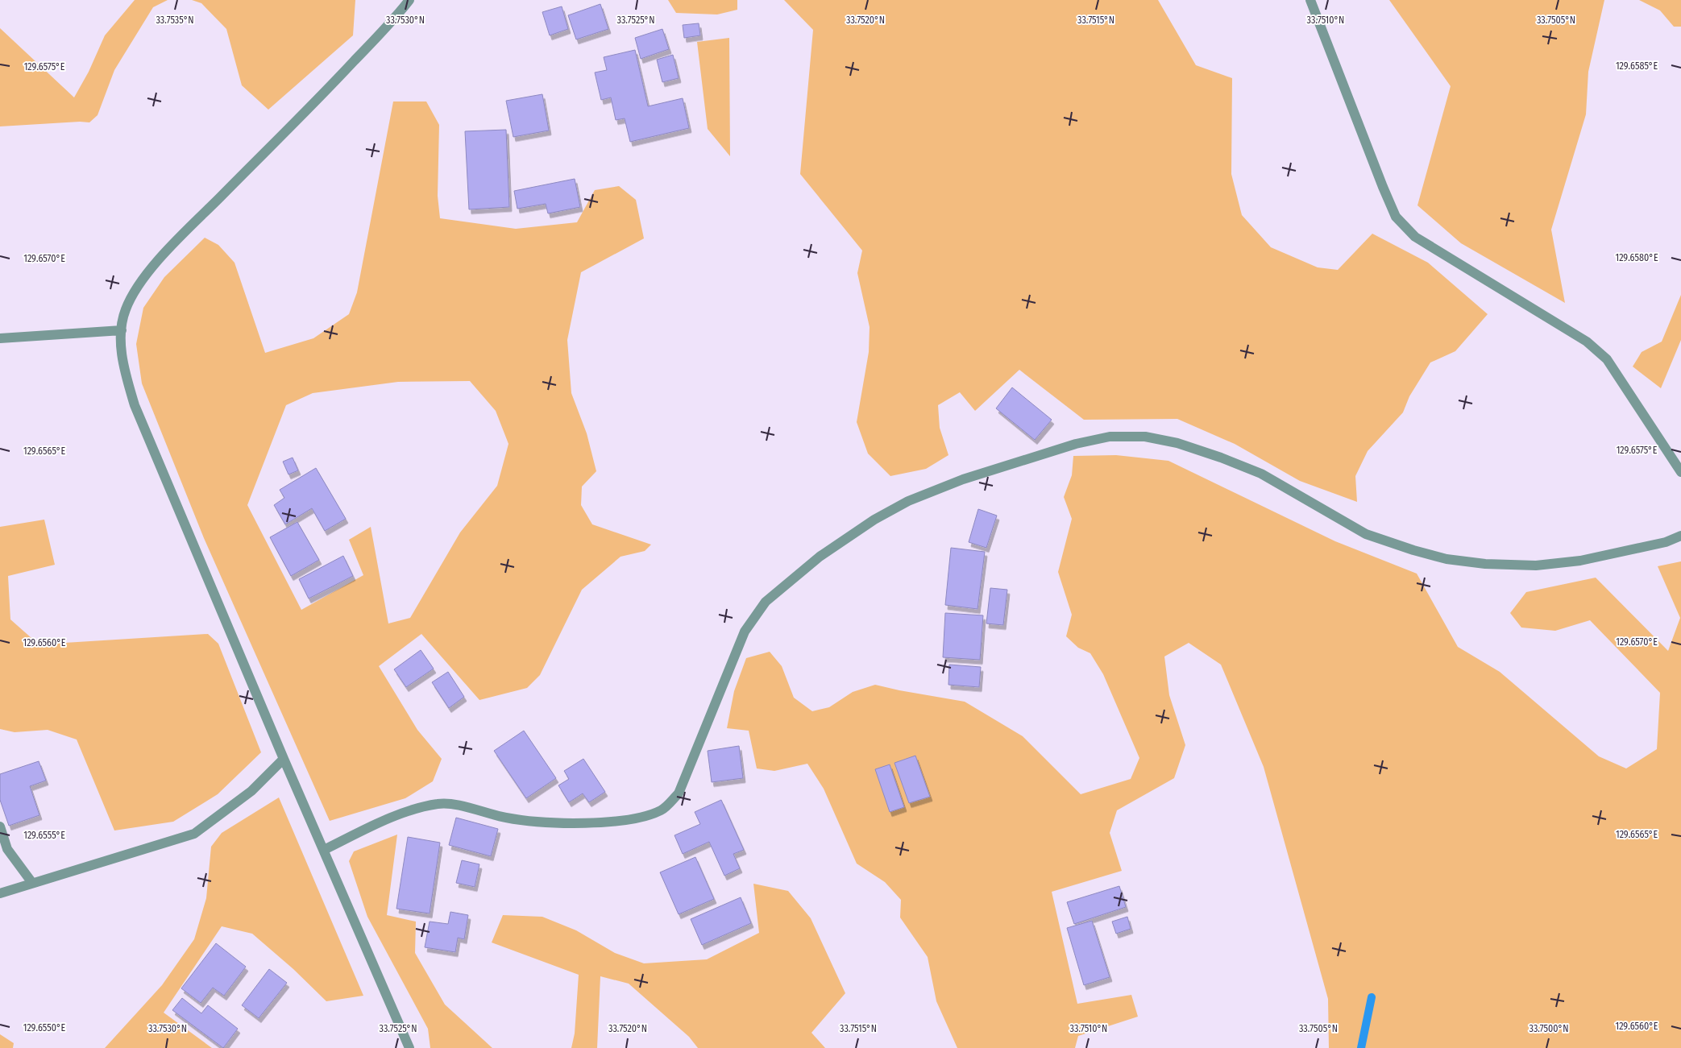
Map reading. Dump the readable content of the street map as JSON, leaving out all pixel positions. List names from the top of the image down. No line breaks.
{"coordinates":["33.7535°N","33.7530°N","33.7525°N","33.7520°N","33.7515°N","33.7510°N","33.7505°N","129.6585°E","129.6575°E","129.6580°E","129.6570°E","129.6565°E","129.6560°E","129.6555°E","129.6550°E","33.7500°N"]}
